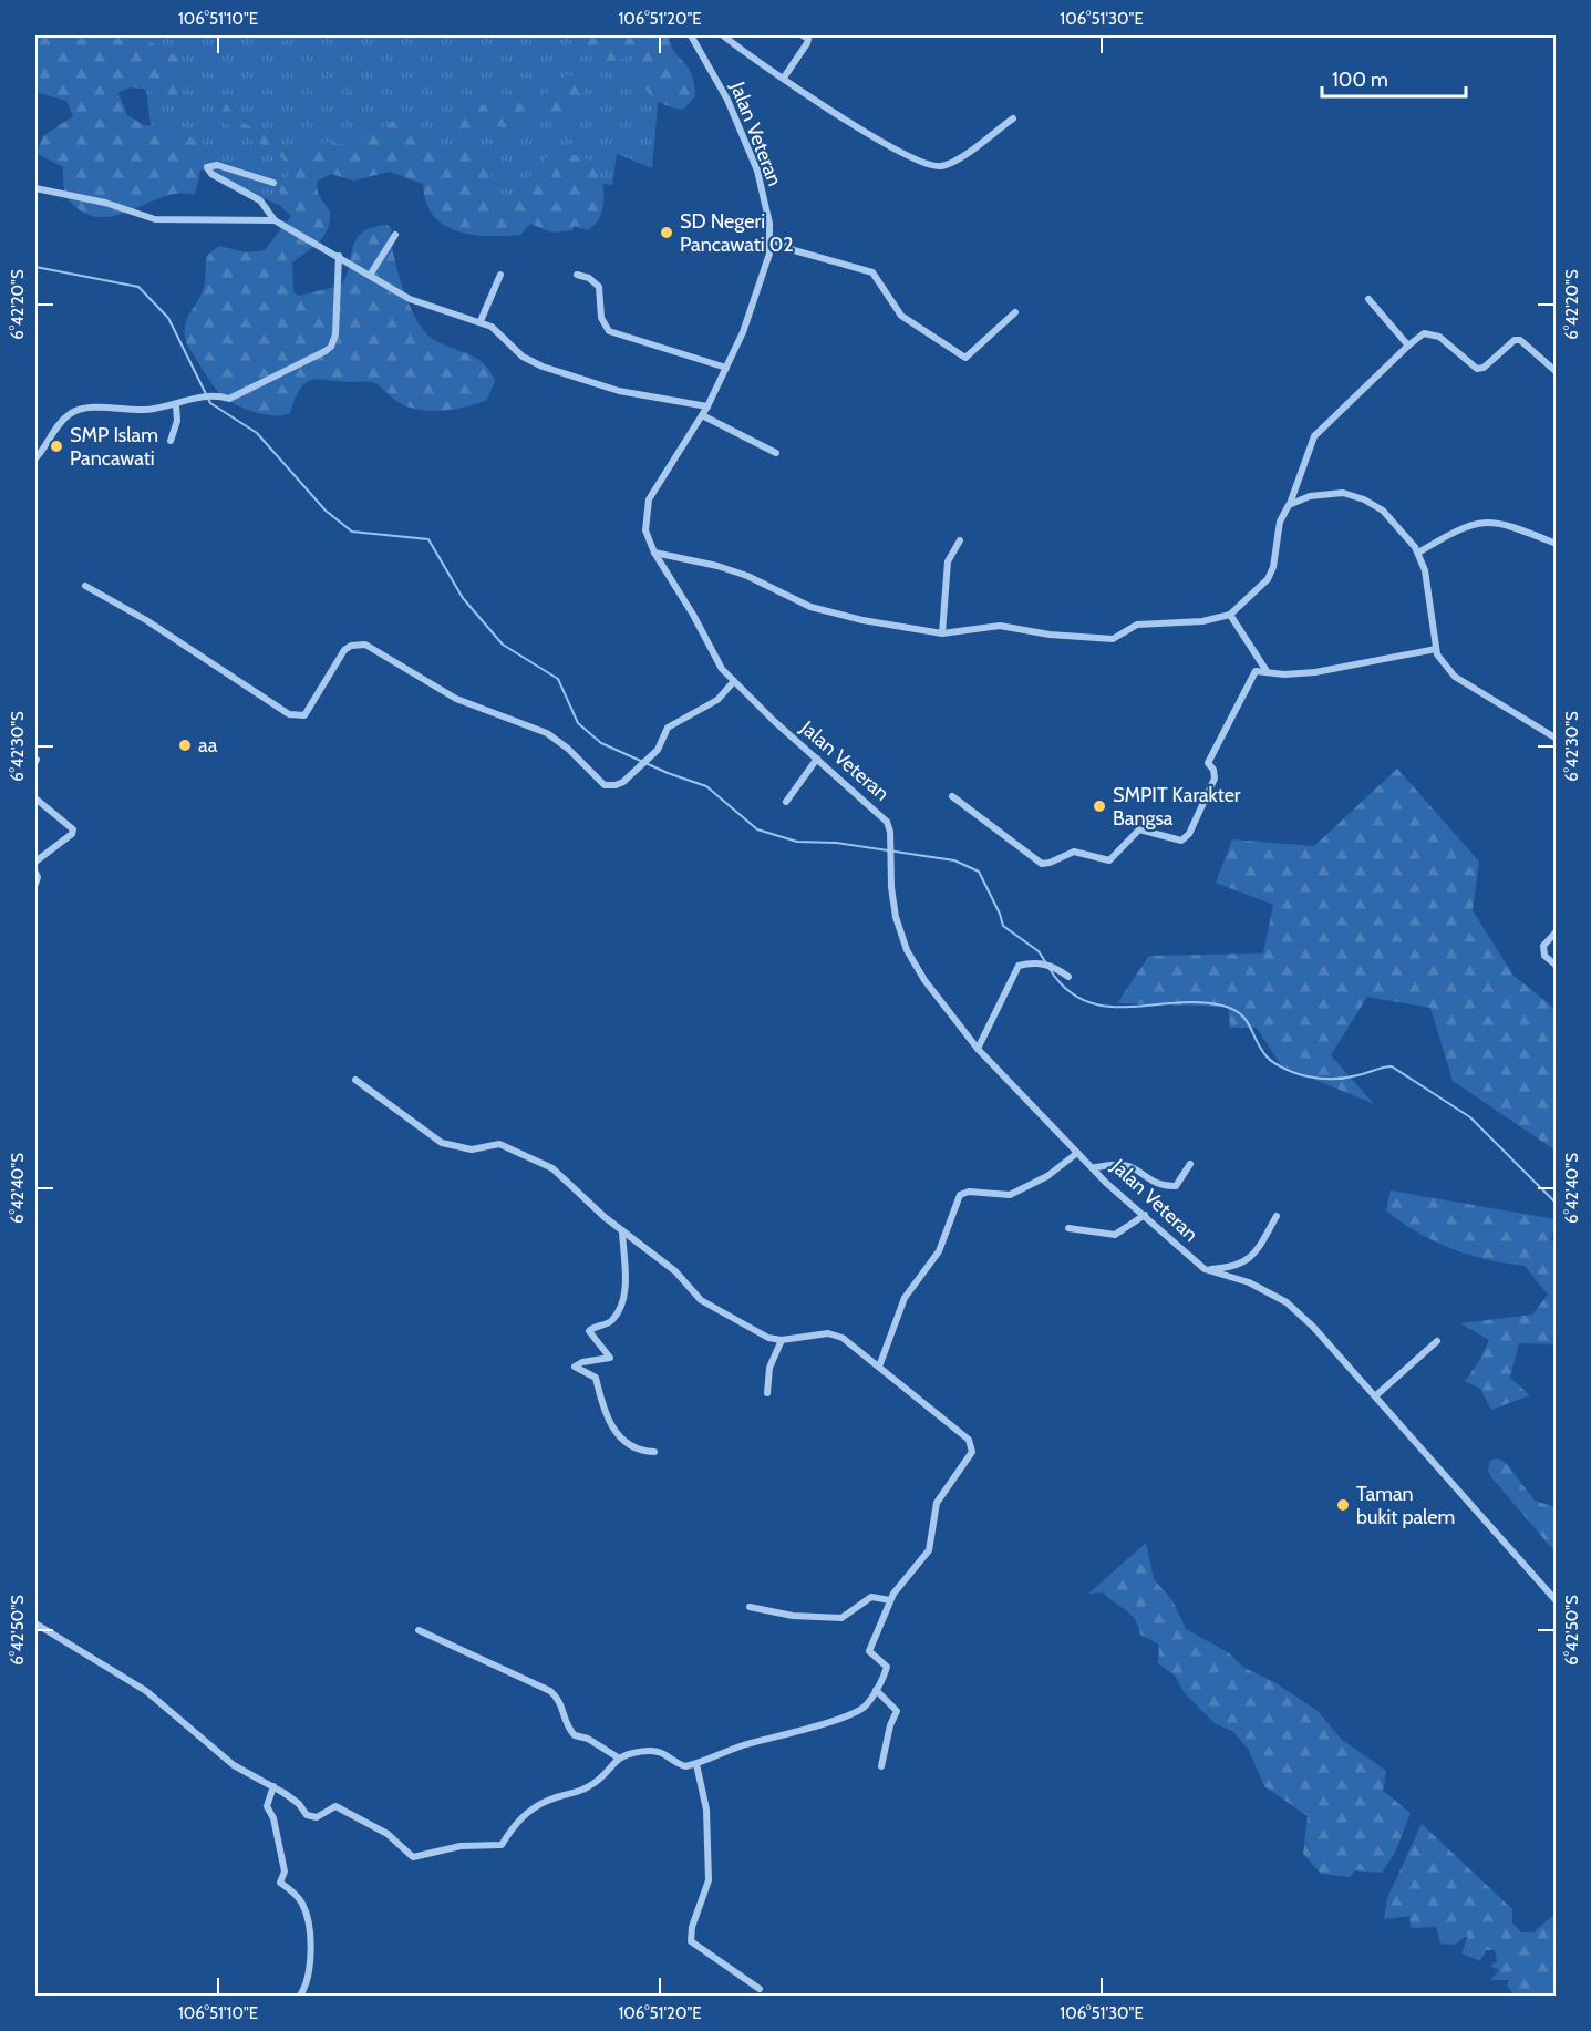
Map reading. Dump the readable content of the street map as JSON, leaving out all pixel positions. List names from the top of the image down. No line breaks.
{"streets":{"street":["Jalan Veteran"]},"places":["SD Negeri Pancawati 02","SMP Islam Pancawati","aa","SMPIT Karakter Bangsa","Taman bukit palem"],"scale_bar":"100 m","coordinates":["106°51'10\"E","106°51'20\"E","106°51'30\"E","6°42'20\"S","6°42'30\"S","6°42'40\"S","6°42'50\"S"]}
